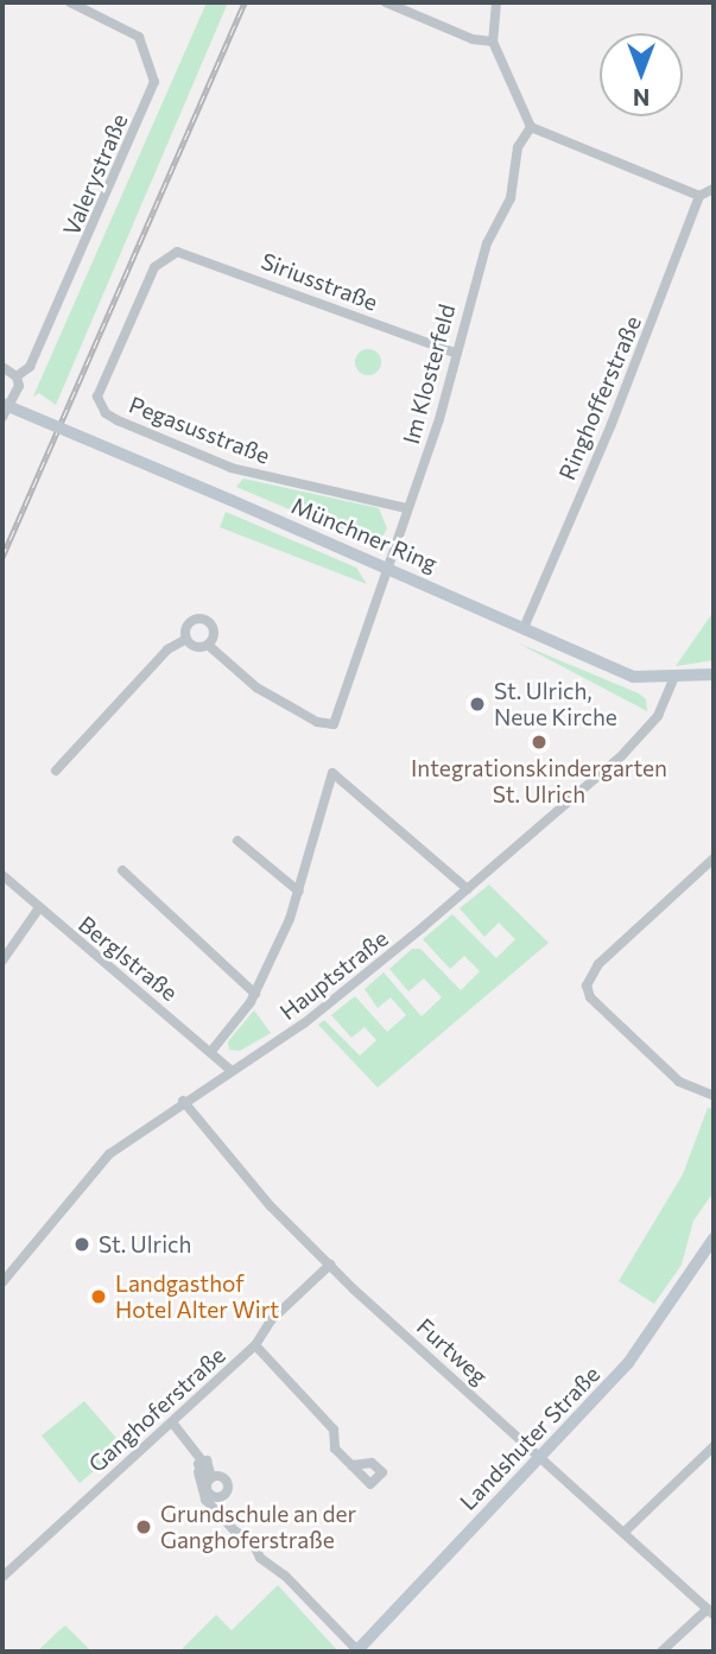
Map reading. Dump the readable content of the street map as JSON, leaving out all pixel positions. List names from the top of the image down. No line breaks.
{"streets":{"main road":["Münchner Ring","Landshuter Straße"],"street":["Valerystraße","Siriusstraße","Im Klosterfeld","Ringhofferstraße","Pegasusstraße","Berglstraße","Hauptstraße","Furtweg","Ganghoferstraße"]},"crossings":[["Siriusstraße","Im Klosterfeld"],["Siriusstraße","Pegasusstraße"],["Im Klosterfeld","Pegasusstraße"],["Im Klosterfeld","Münchner Ring"],["Ringhofferstraße","Münchner Ring"],["Münchner Ring","Hauptstraße"],["Berglstraße","Hauptstraße"],["Hauptstraße","Furtweg"],["Furtweg","Ganghoferstraße"],["Furtweg","Landshuter Straße"]],"places":["St. Ulrich, Neue Kirche","Integrationskindergarten St. Ulrich","St. Ulrich","Landgasthof Hotel Alter Wirt","Grundschule an der Ganghoferstraße"],"north":"bottom"}
